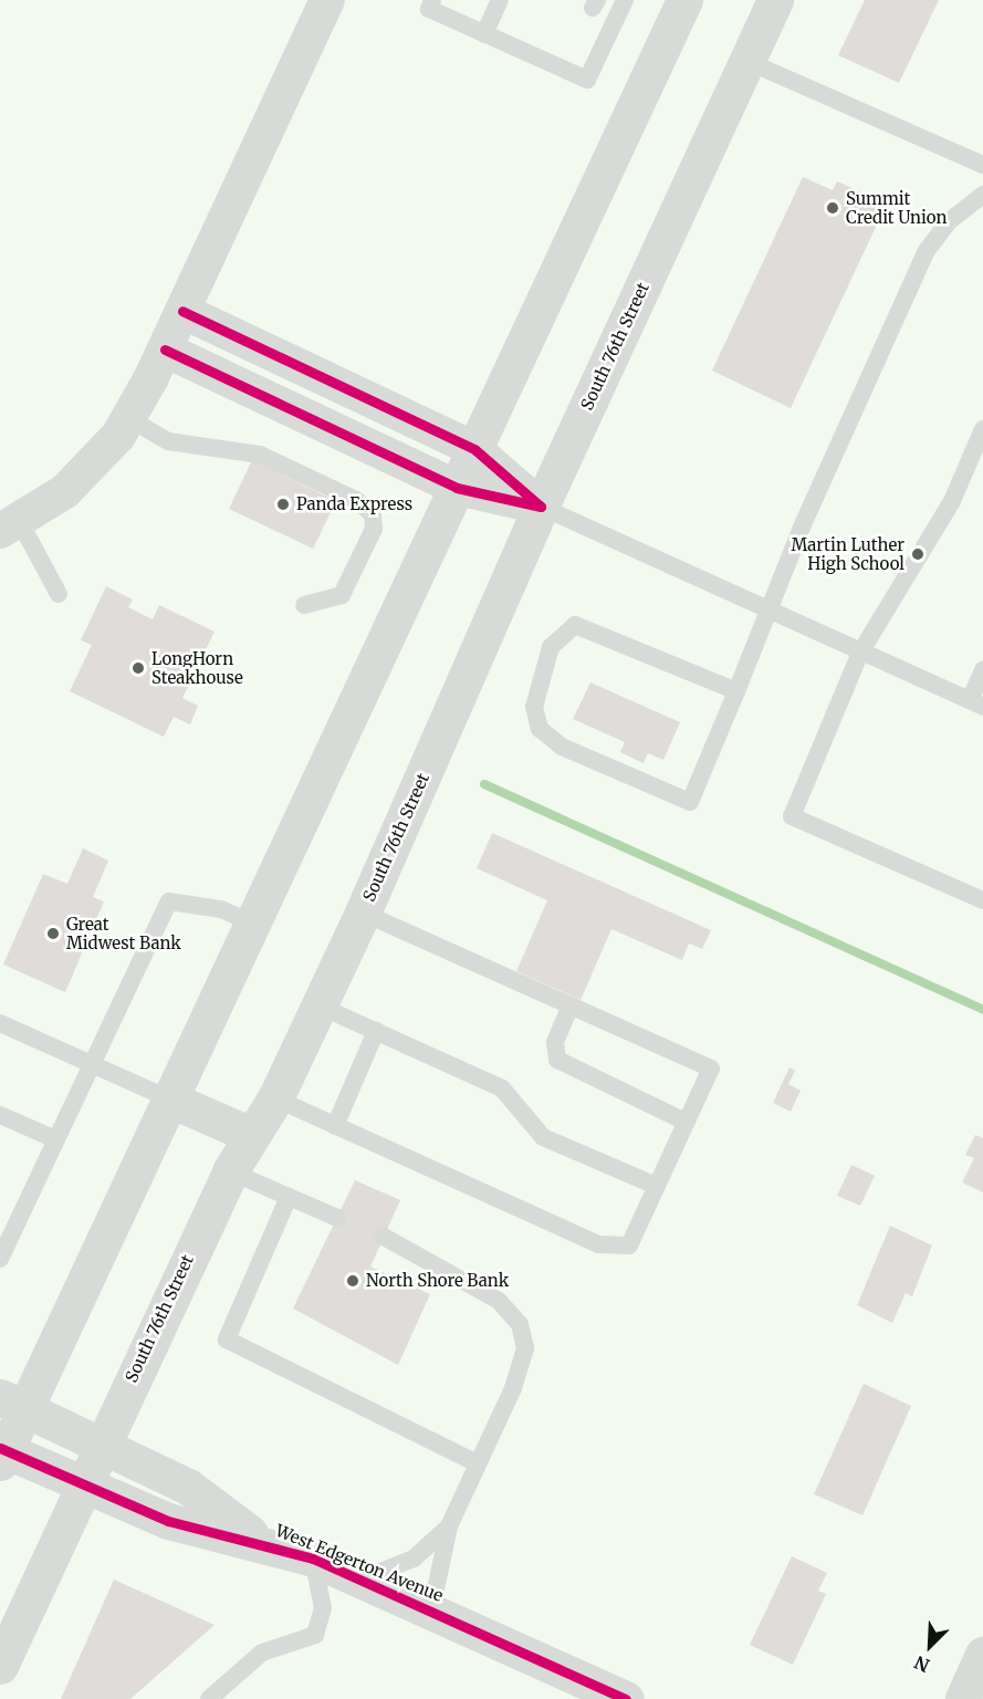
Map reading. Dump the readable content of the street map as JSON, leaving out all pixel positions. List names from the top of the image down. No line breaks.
{"streets":{"main road":["South 76th Street","West Edgerton Avenue"]},"crossings":[["South 76th Street","West Edgerton Avenue"]],"places":["Summit Credit Union","Panda Express","Martin Luther High School","LongHorn Steakhouse","Great Midwest Bank","North Shore Bank"],"north":"bottom left"}
